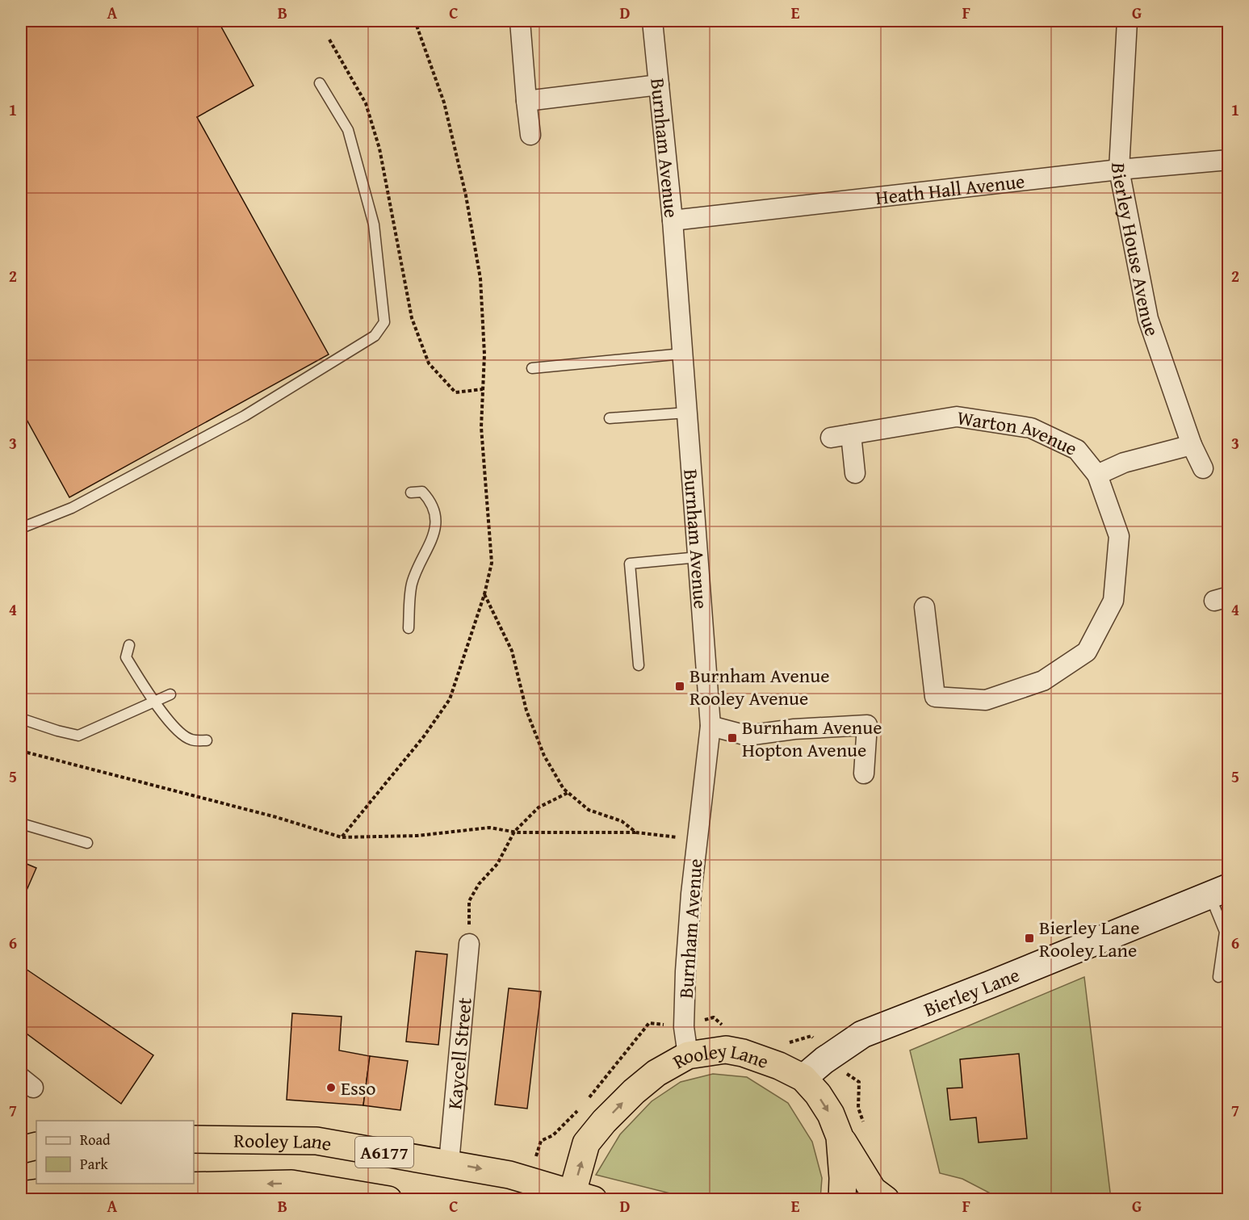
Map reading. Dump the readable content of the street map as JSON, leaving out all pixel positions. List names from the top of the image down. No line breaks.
{"streets":{"highway":["Rooley Lane","A6177"],"street":["Burnham Avenue","Heath Hall Avenue","Bierley House Avenue","Warton Avenue","Bierley Lane","Kaycell Street"]},"crossings":[["Burnham Avenue","Heath Hall Avenue"],["Burnham Avenue","Rooley Lane"],["Heath Hall Avenue","Bierley House Avenue"],["Bierley Lane","Rooley Lane"],["Kaycell Street","Rooley Lane"]],"places":{"transit":["Burnham Avenue Rooley Avenue","Burnham Avenue Hopton Avenue","Bierley Lane Rooley Lane"],"other":["Esso"]},"legend":["Road","Park"],"grid":{"columns":["A","B","C","D","E","F","G"],"rows":["1","2","3","4","5","6","7"]}}
